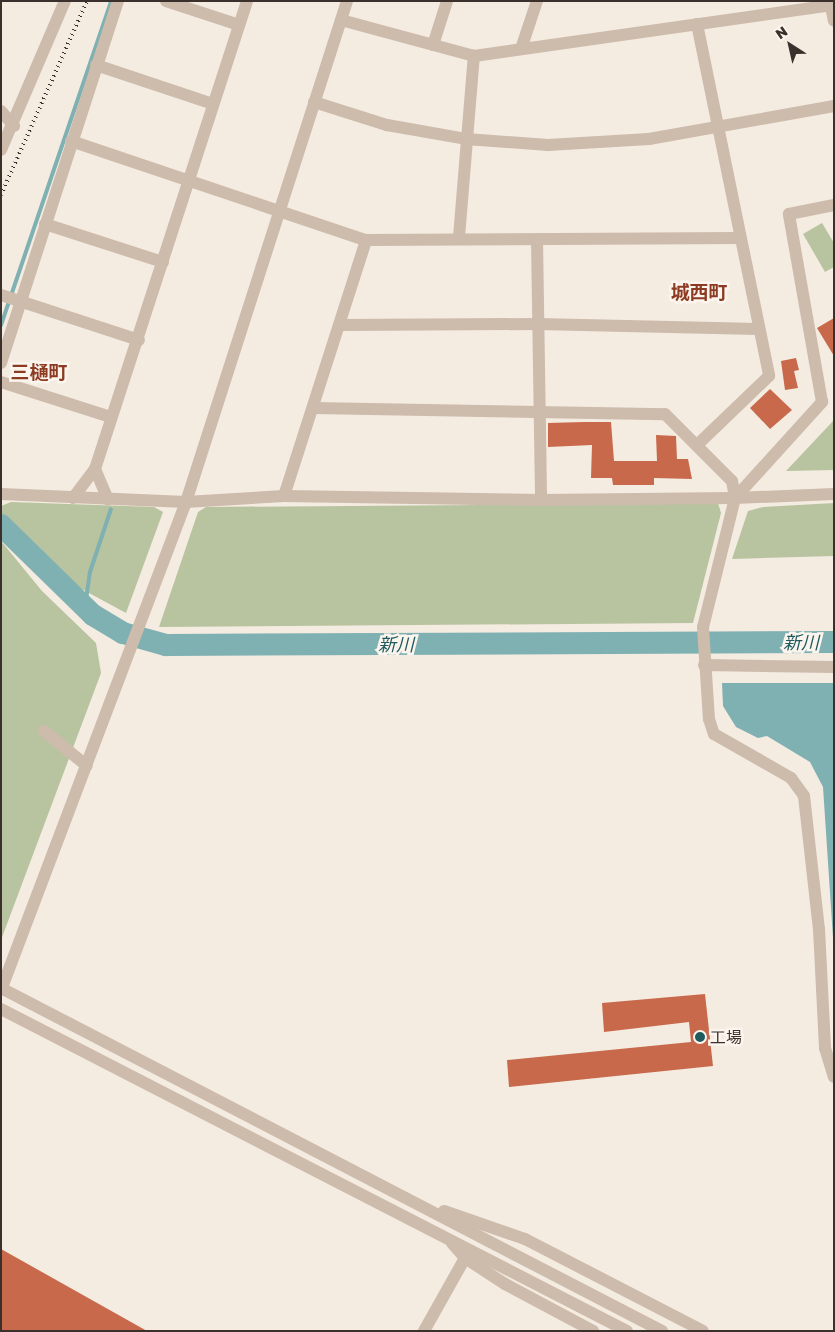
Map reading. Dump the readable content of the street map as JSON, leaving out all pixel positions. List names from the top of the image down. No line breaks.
{"districts":["城西町","三樋町"],"water":["新川"],"places":["工場"],"north":"top left"}
